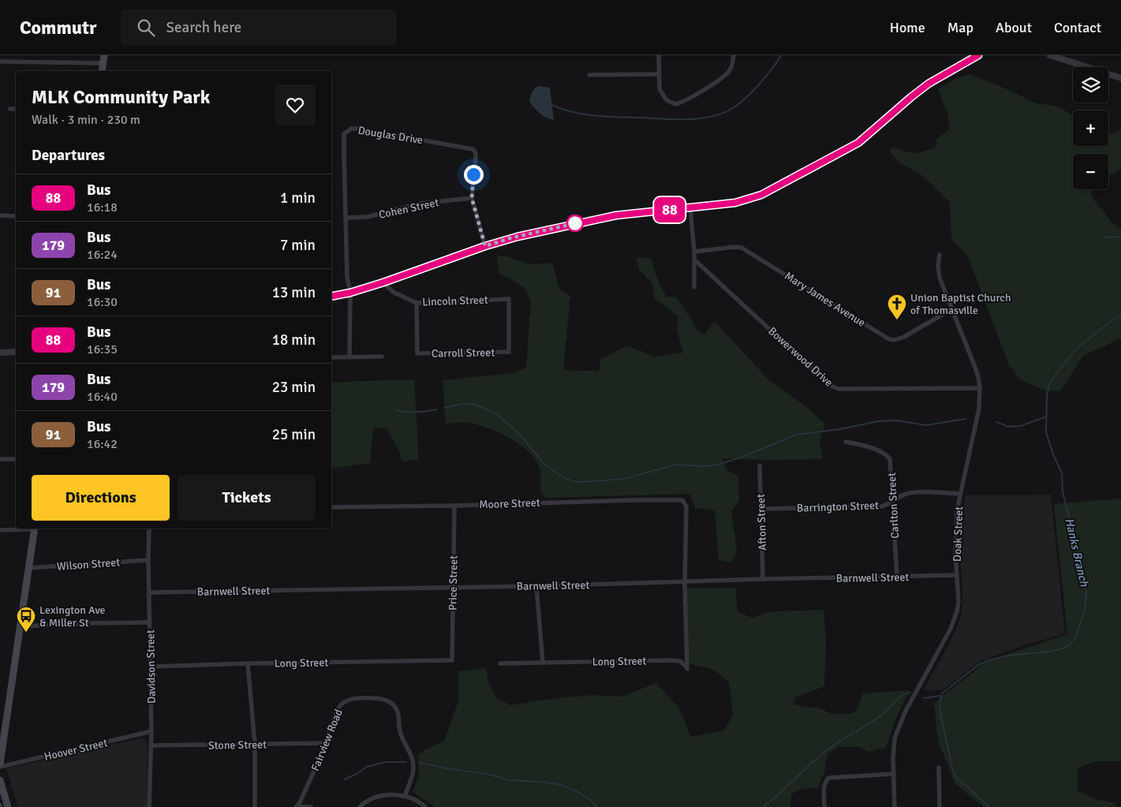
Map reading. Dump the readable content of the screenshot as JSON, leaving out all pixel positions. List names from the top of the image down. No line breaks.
{"streets":{"street":["Douglas Drive","Cohen Street","Mary James Avenue","Lincoln Street","Carroll Street","Bowerwood Drive","Moore Street","Carlton Street","Barrington Street","Afton Street","Doak Street","Wilson Street","Barnwell Street","Price Street","Long Street","Davidson Street","Fairview Road","Stone Street","Hoover Street"]},"crossings":[["Douglas Drive","Cohen Street"],["Mary James Avenue","Doak Street"],["Lincoln Street","Carroll Street"],["Bowerwood Drive","Doak Street"],["Moore Street","Barnwell Street"],["Moore Street","Price Street"],["Moore Street","Long Street"],["Carlton Street","Barrington Street"],["Carlton Street","Barnwell Street"],["Barrington Street","Afton Street"],["Barrington Street","Doak Street"],["Afton Street","Barnwell Street"],["Doak Street","Barnwell Street"],["Wilson Street","Davidson Street"],["Barnwell Street","Price Street"],["Barnwell Street","Long Street"],["Barnwell Street","Davidson Street"],["Price Street","Long Street"],["Long Street","Davidson Street"],["Davidson Street","Stone Street"],["Davidson Street","Hoover Street"],["Fairview Road","Stone Street"]],"water":["Hanks Branch"],"places":{"church":["Union Baptist Church of Thomasville"],"bus stop":["Lexington Ave & Miller St"]},"lines":["bus line 88"],"page":{"header":"Commutr","search":"Search here","nav":["Home","Map","About","Contact"],"on_map":"88","map_buttons":["+","−"],"heading":[["MLK Community Park","Walk · 3 min · 230 m"],"Departures"],"list":[{"mark":"88","name":"Bus","note":"16:18","value":"1 min"},{"mark":"179","name":"Bus","note":"16:24","value":"7 min"},{"mark":"91","name":"Bus","note":"16:30","value":"13 min"},{"mark":"88","name":"Bus","note":"16:35","value":"18 min"},{"mark":"179","name":"Bus","note":"16:40","value":"23 min"},{"mark":"91","name":"Bus","note":"16:42","value":"25 min"}],"buttons":["Directions","Tickets"]}}
